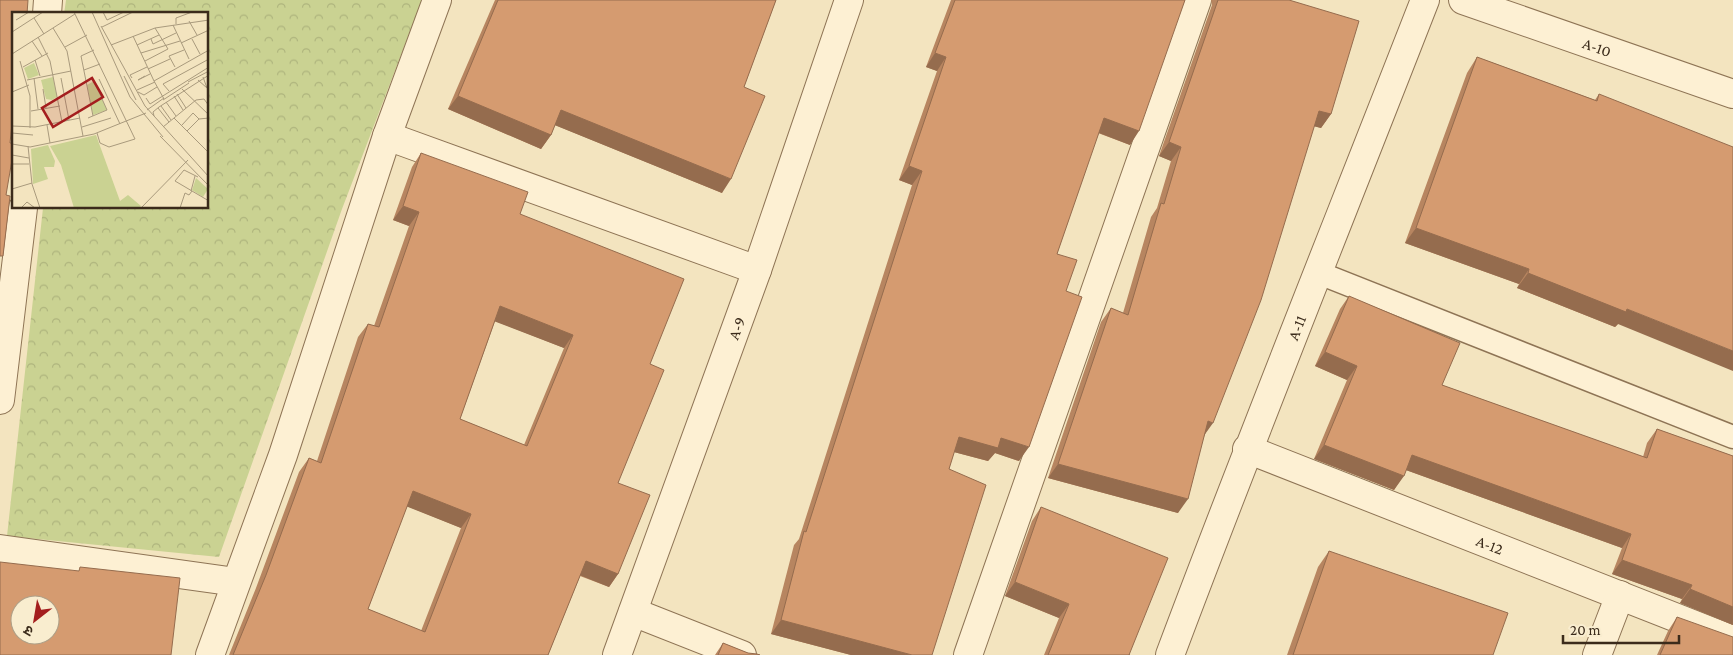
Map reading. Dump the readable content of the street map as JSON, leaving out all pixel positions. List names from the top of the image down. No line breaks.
{"streets":{"street":["A-10","A-11","A-9","A-12"]},"crossings":[["A-11","A-12"]],"scale_bar":"20 m","north":"bottom left"}
